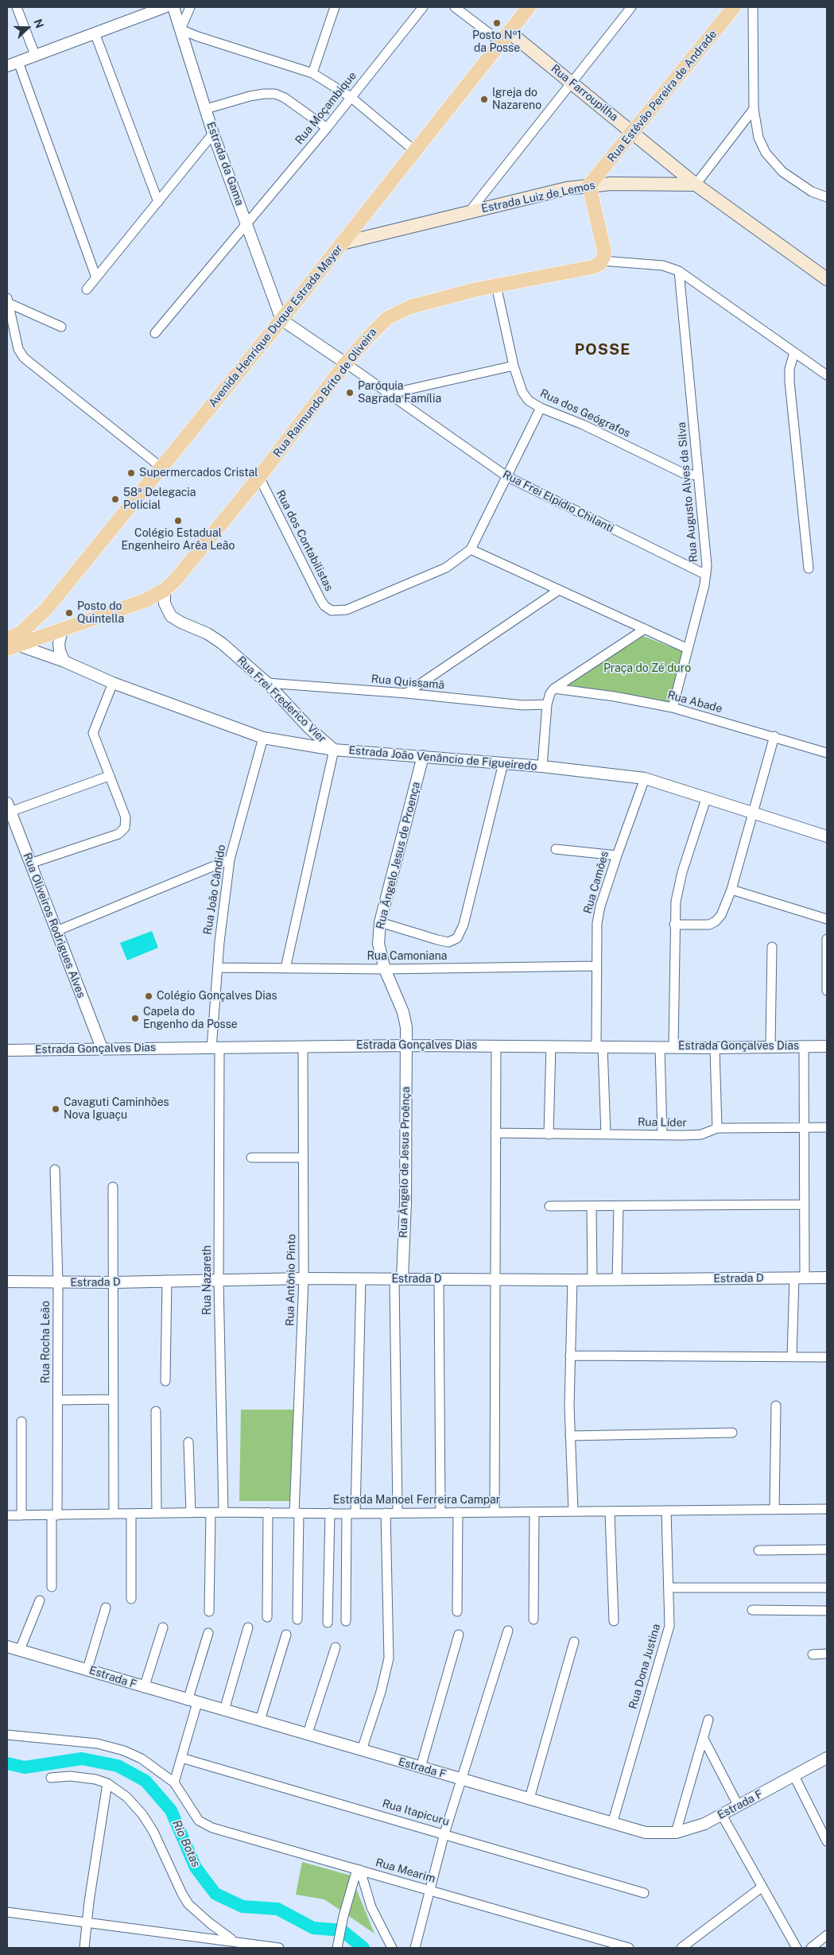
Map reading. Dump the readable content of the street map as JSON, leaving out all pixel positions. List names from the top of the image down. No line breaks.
{"streets":{"main road":["Rua Farroupilha","Rua Estêvão Pereira de Andrade","Estrada Luiz de Lemos","Avenida Henrique Duque Estrada Mayer","Rua Raimundo Brito de Oliveira"],"street":["Rua Moçambique","Estrada da Gama","Rua dos Geógrafos","Rua Augusto Alves da Silva","Rua Frei Elpídio Chilanti","Rua dos Contabilistas","Rua Quissamã","Rua Frei Frederico Vier","Rua Abade","Estrada João Venâncio de Figueiredo","Rua Ângelo Jesus de Proença","Rua Camões","Rua João Cândido","Rua Oliveiros Rodrigues Alves","Rua Camoniana","Estrada Gonçalves Dias","Rua Líder","Rua Ângelo de Jesus Proênça","Estrada D","Rua Nazareth","Rua Antônio Pinto","Rua Rocha Leão","Estrada Manoel Ferreira Campar","Rua Dona Justina","Estrada F","Rua Itapicuru","Rua Mearim"]},"crossings":[["Rua Farroupilha","Rua Estêvão Pereira de Andrade"],["Rua Farroupilha","Estrada Luiz de Lemos"],["Rua Farroupilha","Avenida Henrique Duque Estrada Mayer"],["Rua Estêvão Pereira de Andrade","Estrada Luiz de Lemos"],["Rua Moçambique","Estrada da Gama"],["Estrada da Gama","Avenida Henrique Duque Estrada Mayer"],["Estrada da Gama","Rua Frei Elpídio Chilanti"],["Estrada Luiz de Lemos","Avenida Henrique Duque Estrada Mayer"],["Avenida Henrique Duque Estrada Mayer","Rua Raimundo Brito de Oliveira"],["Avenida Henrique Duque Estrada Mayer","Rua Frei Elpídio Chilanti"],["Avenida Henrique Duque Estrada Mayer","Estrada João Venâncio de Figueiredo"],["Rua Raimundo Brito de Oliveira","Rua dos Geógrafos"],["Rua Raimundo Brito de Oliveira","Rua Augusto Alves da Silva"],["Rua Raimundo Brito de Oliveira","Rua Frei Elpídio Chilanti"],["Rua Raimundo Brito de Oliveira","Rua dos Contabilistas"],["Rua Raimundo Brito de Oliveira","Rua Frei Frederico Vier"],["Rua Raimundo Brito de Oliveira","Estrada João Venâncio de Figueiredo"],["Rua dos Geógrafos","Rua Augusto Alves da Silva"],["Rua dos Geógrafos","Rua dos Contabilistas"],["Rua Augusto Alves da Silva","Rua Frei Elpídio Chilanti"],["Rua Augusto Alves da Silva","Rua Abade"],["Rua Frei Elpídio Chilanti","Rua dos Contabilistas"],["Rua Quissamã","Rua Frei Frederico Vier"],["Rua Frei Frederico Vier","Estrada João Venâncio de Figueiredo"],["Estrada João Venâncio de Figueiredo","Rua Ângelo Jesus de Proença"],["Estrada João Venâncio de Figueiredo","Rua Camões"],["Estrada João Venâncio de Figueiredo","Rua João Cândido"],["Rua Ângelo Jesus de Proença","Rua Camoniana"],["Rua Ângelo Jesus de Proença","Estrada Gonçalves Dias"],["Rua Ângelo Jesus de Proença","Rua Ângelo de Jesus Proênça"],["Rua Camões","Rua Camoniana"],["Rua Camões","Estrada Gonçalves Dias"],["Rua Camões","Rua Líder"],["Rua João Cândido","Rua Camoniana"],["Rua João Cândido","Estrada Gonçalves Dias"],["Rua João Cândido","Rua Nazareth"],["Rua Oliveiros Rodrigues Alves","Estrada Gonçalves Dias"],["Estrada Gonçalves Dias","Rua Ângelo de Jesus Proênça"],["Estrada Gonçalves Dias","Rua Nazareth"],["Estrada Gonçalves Dias","Rua Antônio Pinto"],["Rua Ângelo de Jesus Proênça","Estrada D"],["Estrada D","Rua Nazareth"],["Estrada D","Rua Antônio Pinto"],["Estrada D","Rua Rocha Leão"],["Rua Nazareth","Estrada Manoel Ferreira Campar"],["Rua Antônio Pinto","Estrada Manoel Ferreira Campar"],["Rua Rocha Leão","Estrada Manoel Ferreira Campar"],["Estrada Manoel Ferreira Campar","Rua Dona Justina"],["Rua Dona Justina","Estrada F"]],"districts":["POSSE"],"water":["Rio Botas"],"parks":["Praça do Zé duro"],"places":["Posto Nº1 da Posse","Igreja do Nazareno","Paróquia Sagrada Família","Supermercados Cristal","58ª Delegacia Policial","Colégio Estadual Engenheiro Arêa Leão","Posto do Quintella","Colégio Gonçalves Dias","Capela do Engenho da Posse","Cavaguti Caminhões Nova Iguaçu"],"north":"right"}
